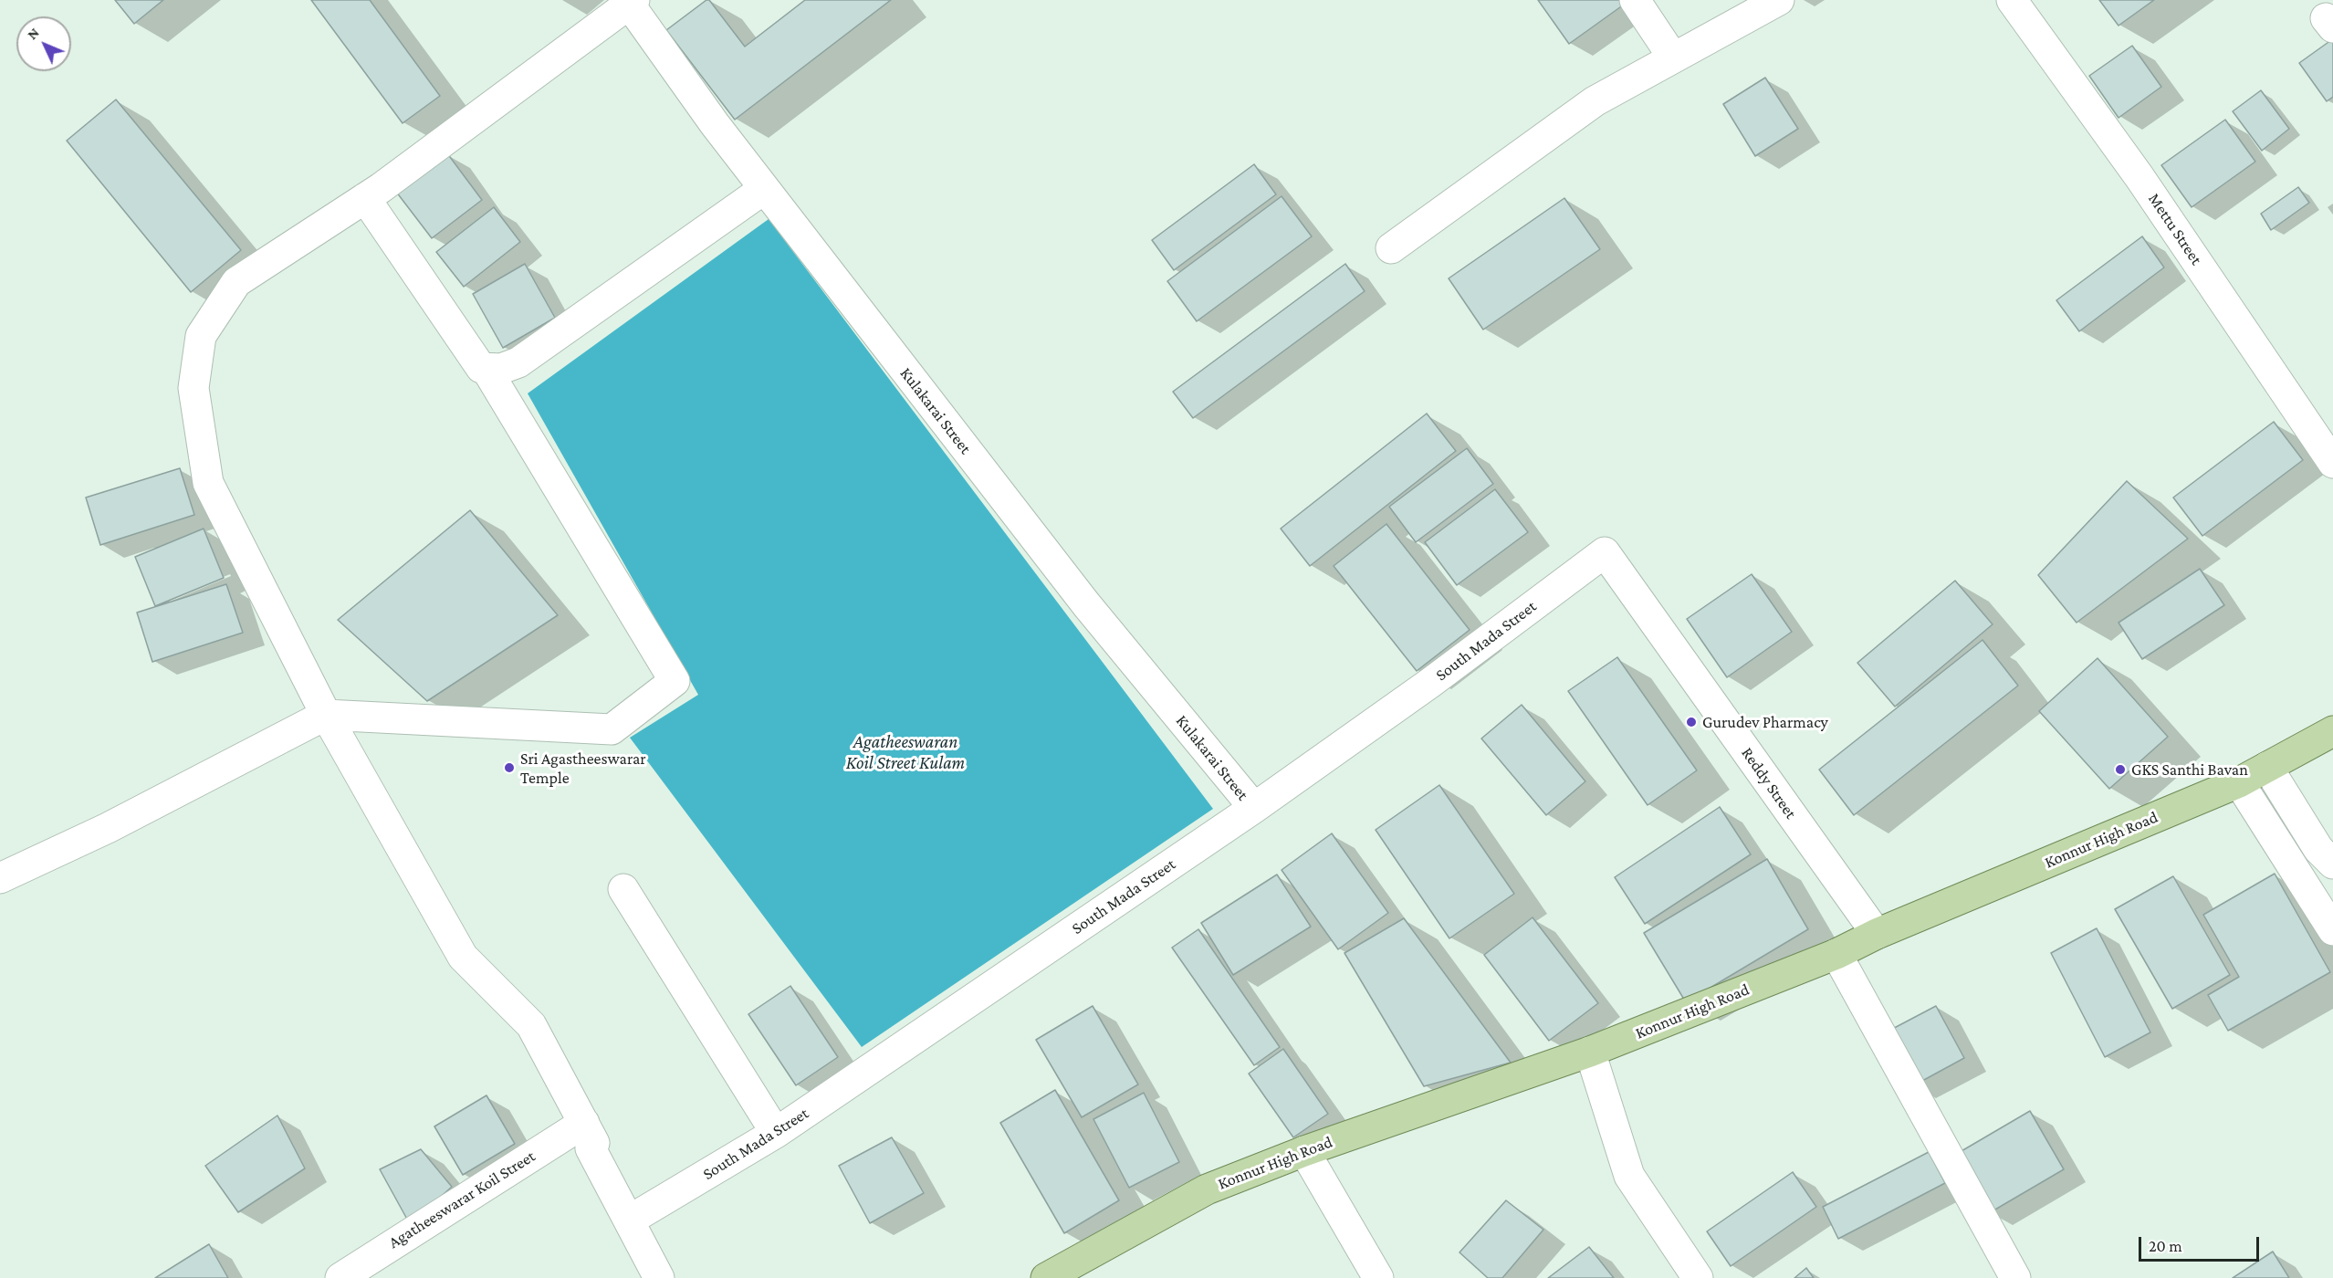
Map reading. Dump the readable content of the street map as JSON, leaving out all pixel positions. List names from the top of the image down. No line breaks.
{"streets":{"main road":["Konnur High Road"],"street":["Mettu Street","Kulakarai Street","South Mada Street","Reddy Street","Agatheeswarar Koil Street"]},"crossings":[["Kulakarai Street","South Mada Street"],["South Mada Street","Reddy Street"],["Reddy Street","Konnur High Road"]],"water":["Agatheeswaran Koil Street Kulam"],"places":["Gurudev Pharmacy","Sri Agastheeswarar Temple","GKS Santhi Bavan"],"scale_bar":"20 m","north":"top left"}
